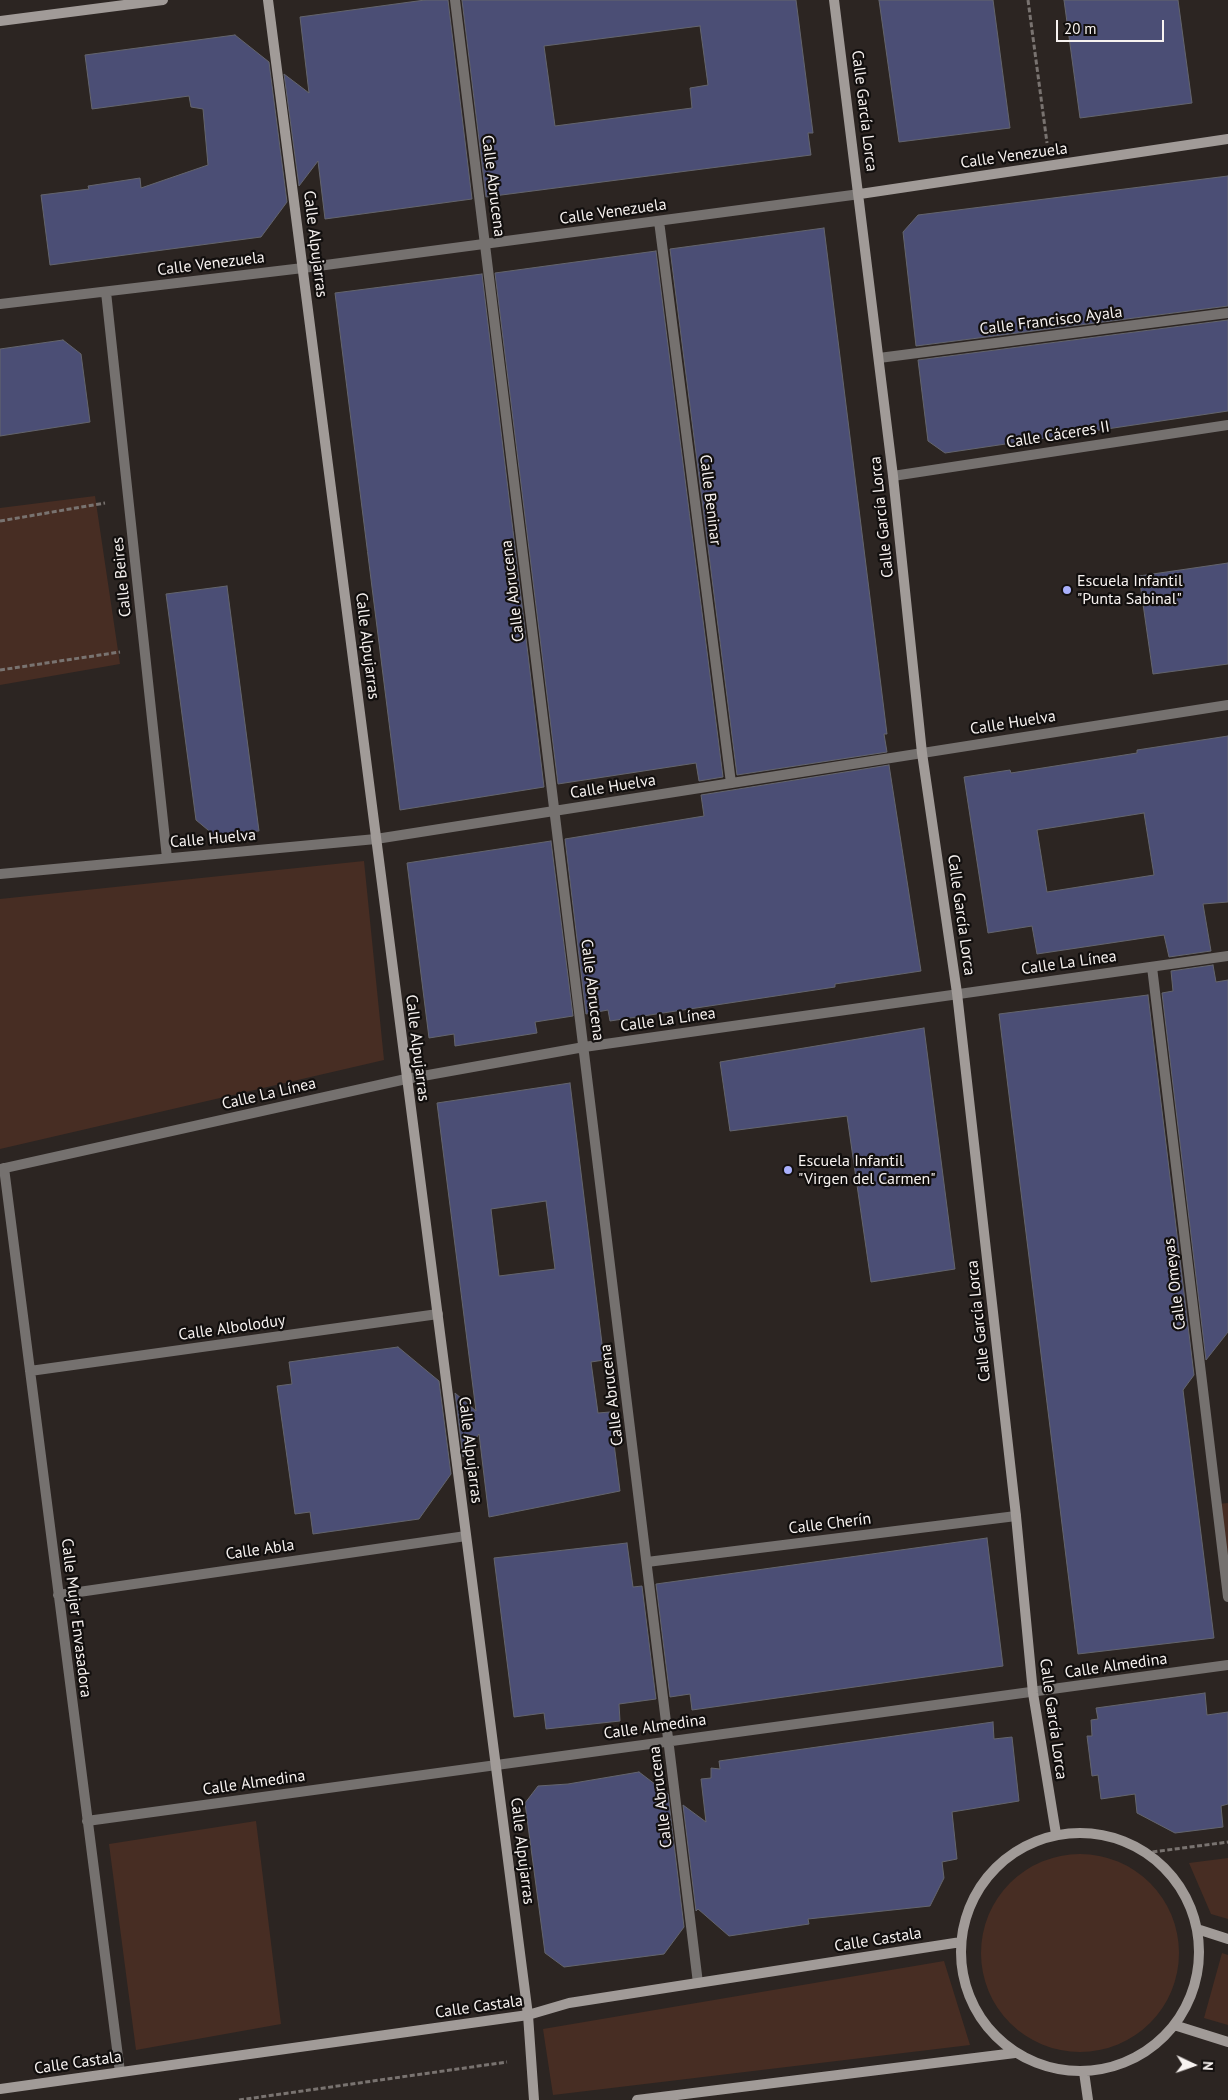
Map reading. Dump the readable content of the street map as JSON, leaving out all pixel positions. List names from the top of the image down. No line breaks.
{"streets":{"street":["Calle García Lorca","Calle Venezuela","Calle Abrucena","Calle Alpujarras","Calle Francisco Ayala","Calle Cáceres II","Calle Beninar","Calle Beires","Calle Huelva","Calle La Línea","Calle Omeyas","Calle Alboloduy","Calle Cherín","Calle Abla","Calle Mujer Envasadora","Calle Almedina","Calle Castala"]},"crossings":[["Calle García Lorca","Calle Venezuela"],["Calle García Lorca","Calle Francisco Ayala"],["Calle García Lorca","Calle Cáceres II"],["Calle García Lorca","Calle Huelva"],["Calle García Lorca","Calle La Línea"],["Calle García Lorca","Calle Cherín"],["Calle García Lorca","Calle Almedina"],["Calle Venezuela","Calle Abrucena"],["Calle Venezuela","Calle Alpujarras"],["Calle Venezuela","Calle Beninar"],["Calle Venezuela","Calle Beires"],["Calle Abrucena","Calle Huelva"],["Calle Abrucena","Calle La Línea"],["Calle Abrucena","Calle Cherín"],["Calle Abrucena","Calle Almedina"],["Calle Abrucena","Calle Castala"],["Calle Alpujarras","Calle Huelva"],["Calle Alpujarras","Calle La Línea"],["Calle Alpujarras","Calle Alboloduy"],["Calle Alpujarras","Calle Abla"],["Calle Alpujarras","Calle Almedina"],["Calle Alpujarras","Calle Castala"],["Calle Beninar","Calle Huelva"],["Calle Beires","Calle Huelva"],["Calle La Línea","Calle Omeyas"],["Calle La Línea","Calle Mujer Envasadora"],["Calle Alboloduy","Calle Mujer Envasadora"],["Calle Abla","Calle Mujer Envasadora"],["Calle Mujer Envasadora","Calle Almedina"],["Calle Mujer Envasadora","Calle Castala"]],"places":["Escuela Infantil \"Punta Sabinal\"","Escuela Infantil \"Virgen del Carmen\""],"scale_bar":"20 m","north":"right"}
